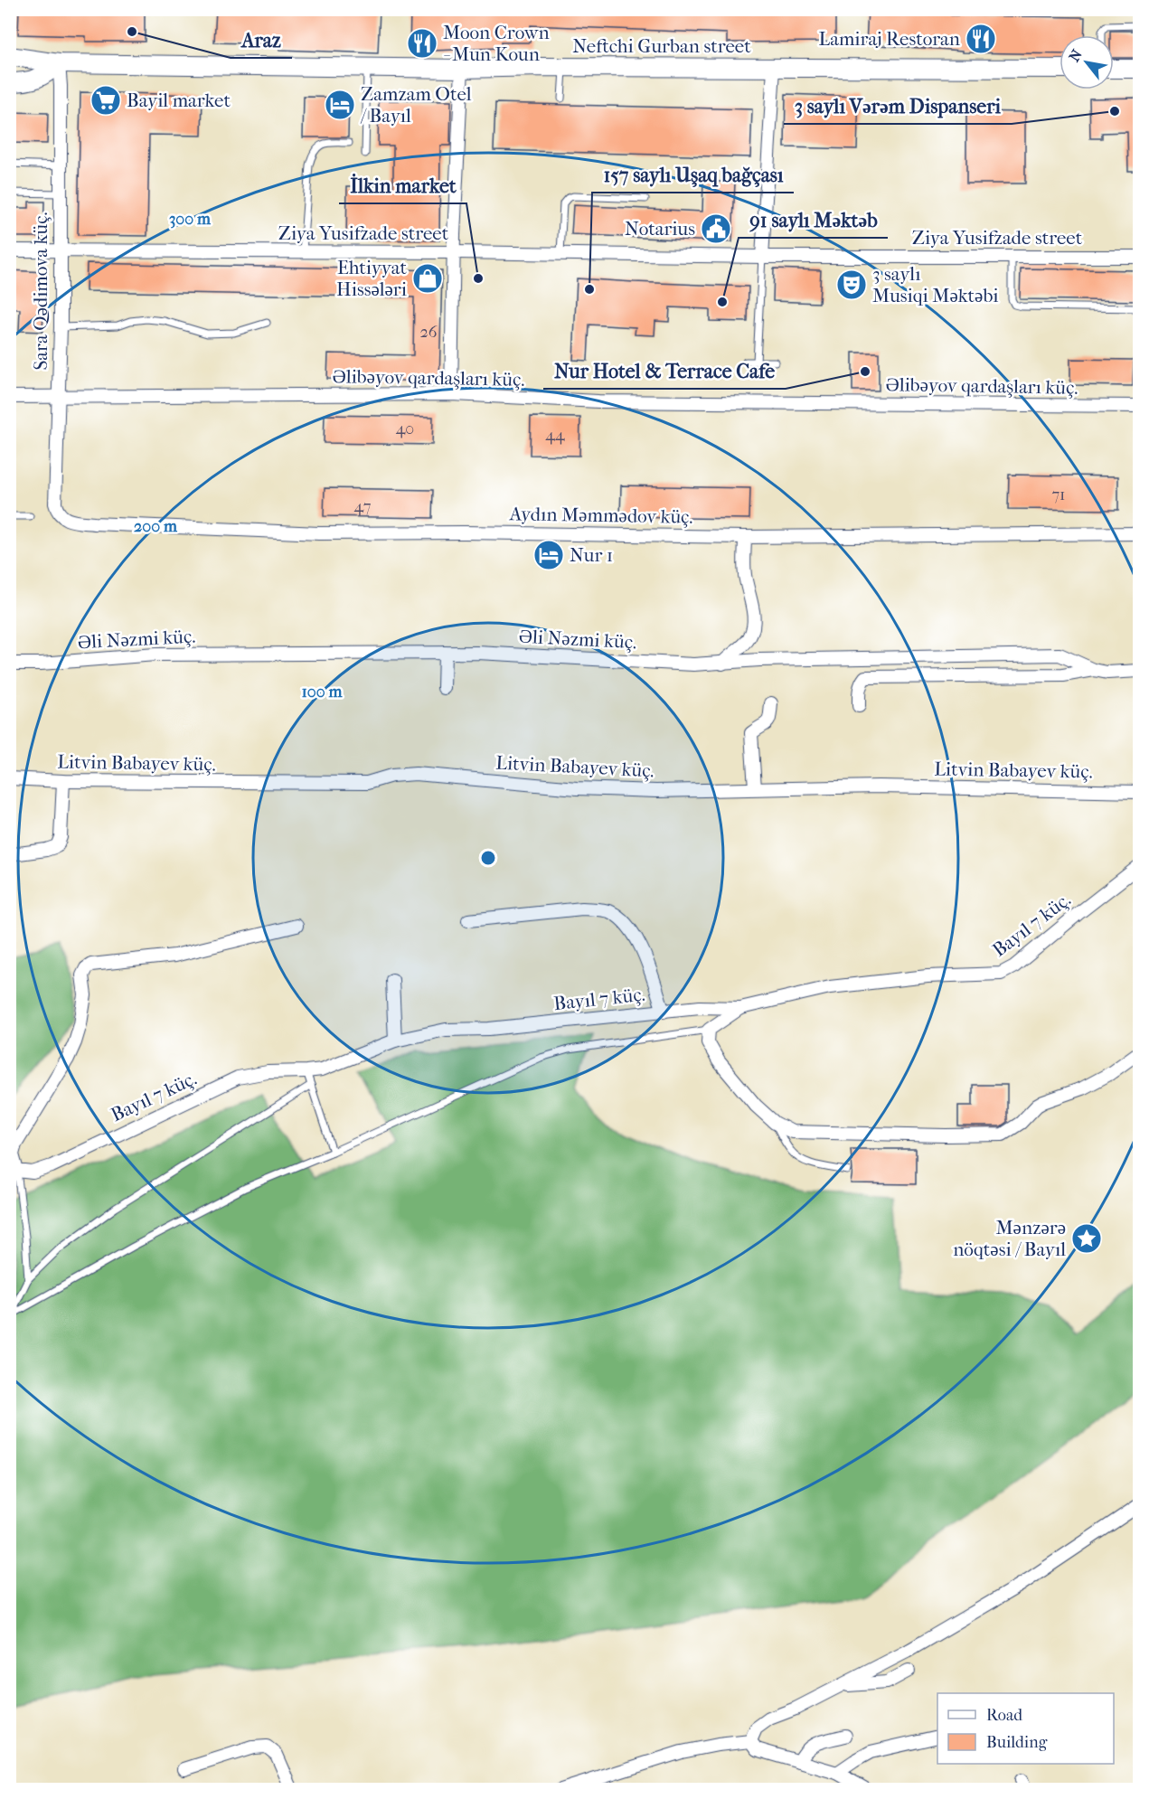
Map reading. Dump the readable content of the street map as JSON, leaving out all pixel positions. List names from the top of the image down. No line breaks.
{"streets":{"street":["Neftchi Gurban street","Ziya Yusifzade street","Sara Qədimova küç.","Əlibəyov qardaşları küç.","Aydın Məmmədov küç.","Əli Nəzmi küç.","Litvin Babayev küç.","Bayıl 7 küç."]},"crossings":[["Neftchi Gurban street","Sara Qədimova küç."],["Ziya Yusifzade street","Sara Qədimova küç."],["Sara Qədimova küç.","Əlibəyov qardaşları küç."],["Sara Qədimova küç.","Aydın Məmmədov küç."]],"places":{"other":["Araz","3 saylı Vərəm Dispanseri","İlkin market","157 saylı Uşaq bağçası","91 saylı Məktəb","Nur Hotel & Terrace Cafe"],"restaurant":["Lamiraj Restoran","Moon Crown - Mun Koun"],"supermarket":["Bayil market"],"hotel":["Zamzam Otel / Bayıl","Nur 1"],"public building":["Notarius"],"shop":["Ehtiyyat Hissələri"],"theatre":["3 saylı Musiqi Məktəbi"],"place":["Mənzərə nöqtəsi / Bayıl"]},"house_numbers":["26","40","44","71","47"],"legend":["Road","Building"],"north":"top left","rings":["300 m","200 m","100 m"]}
